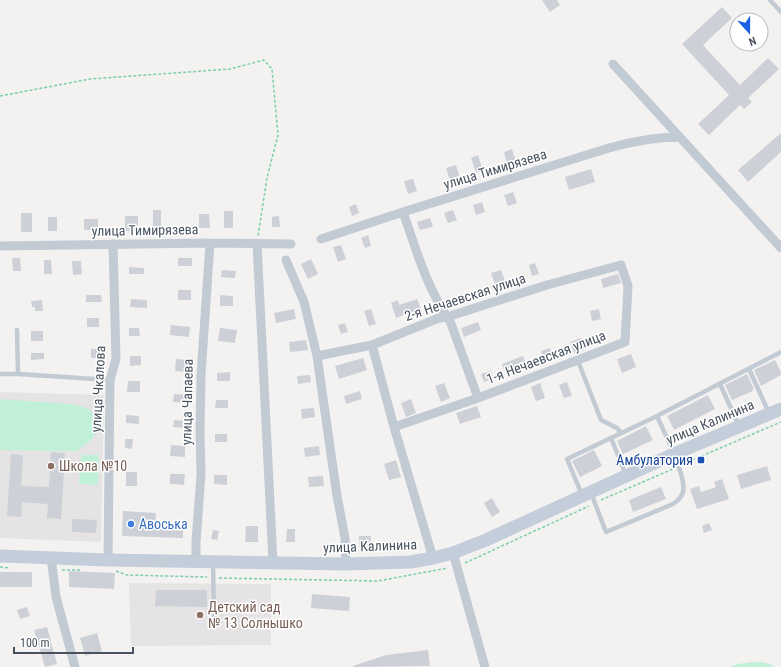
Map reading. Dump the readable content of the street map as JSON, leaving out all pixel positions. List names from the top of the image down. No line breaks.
{"streets":{"main road":["улица Калинина"],"street":["улица Тимирязева","2-я Нечаевская улица","1-я Нечаевская улица","улица Чкалова","улица Чапаева"]},"crossings":[["улица Тимирязева","1-я Нечаевская улица"],["улица Тимирязева","улица Чкалова"],["улица Тимирязева","улица Чапаева"],["2-я Нечаевская улица","1-я Нечаевская улица"],["улица Чкалова","улица Калинина"],["улица Чапаева","улица Калинина"]],"places":{"transit":["Амбулатория"],"other":["Школа №10","Авоська","Детский сад № 13 Солнышко"]},"scale_bar":"100 m","north":"bottom"}
